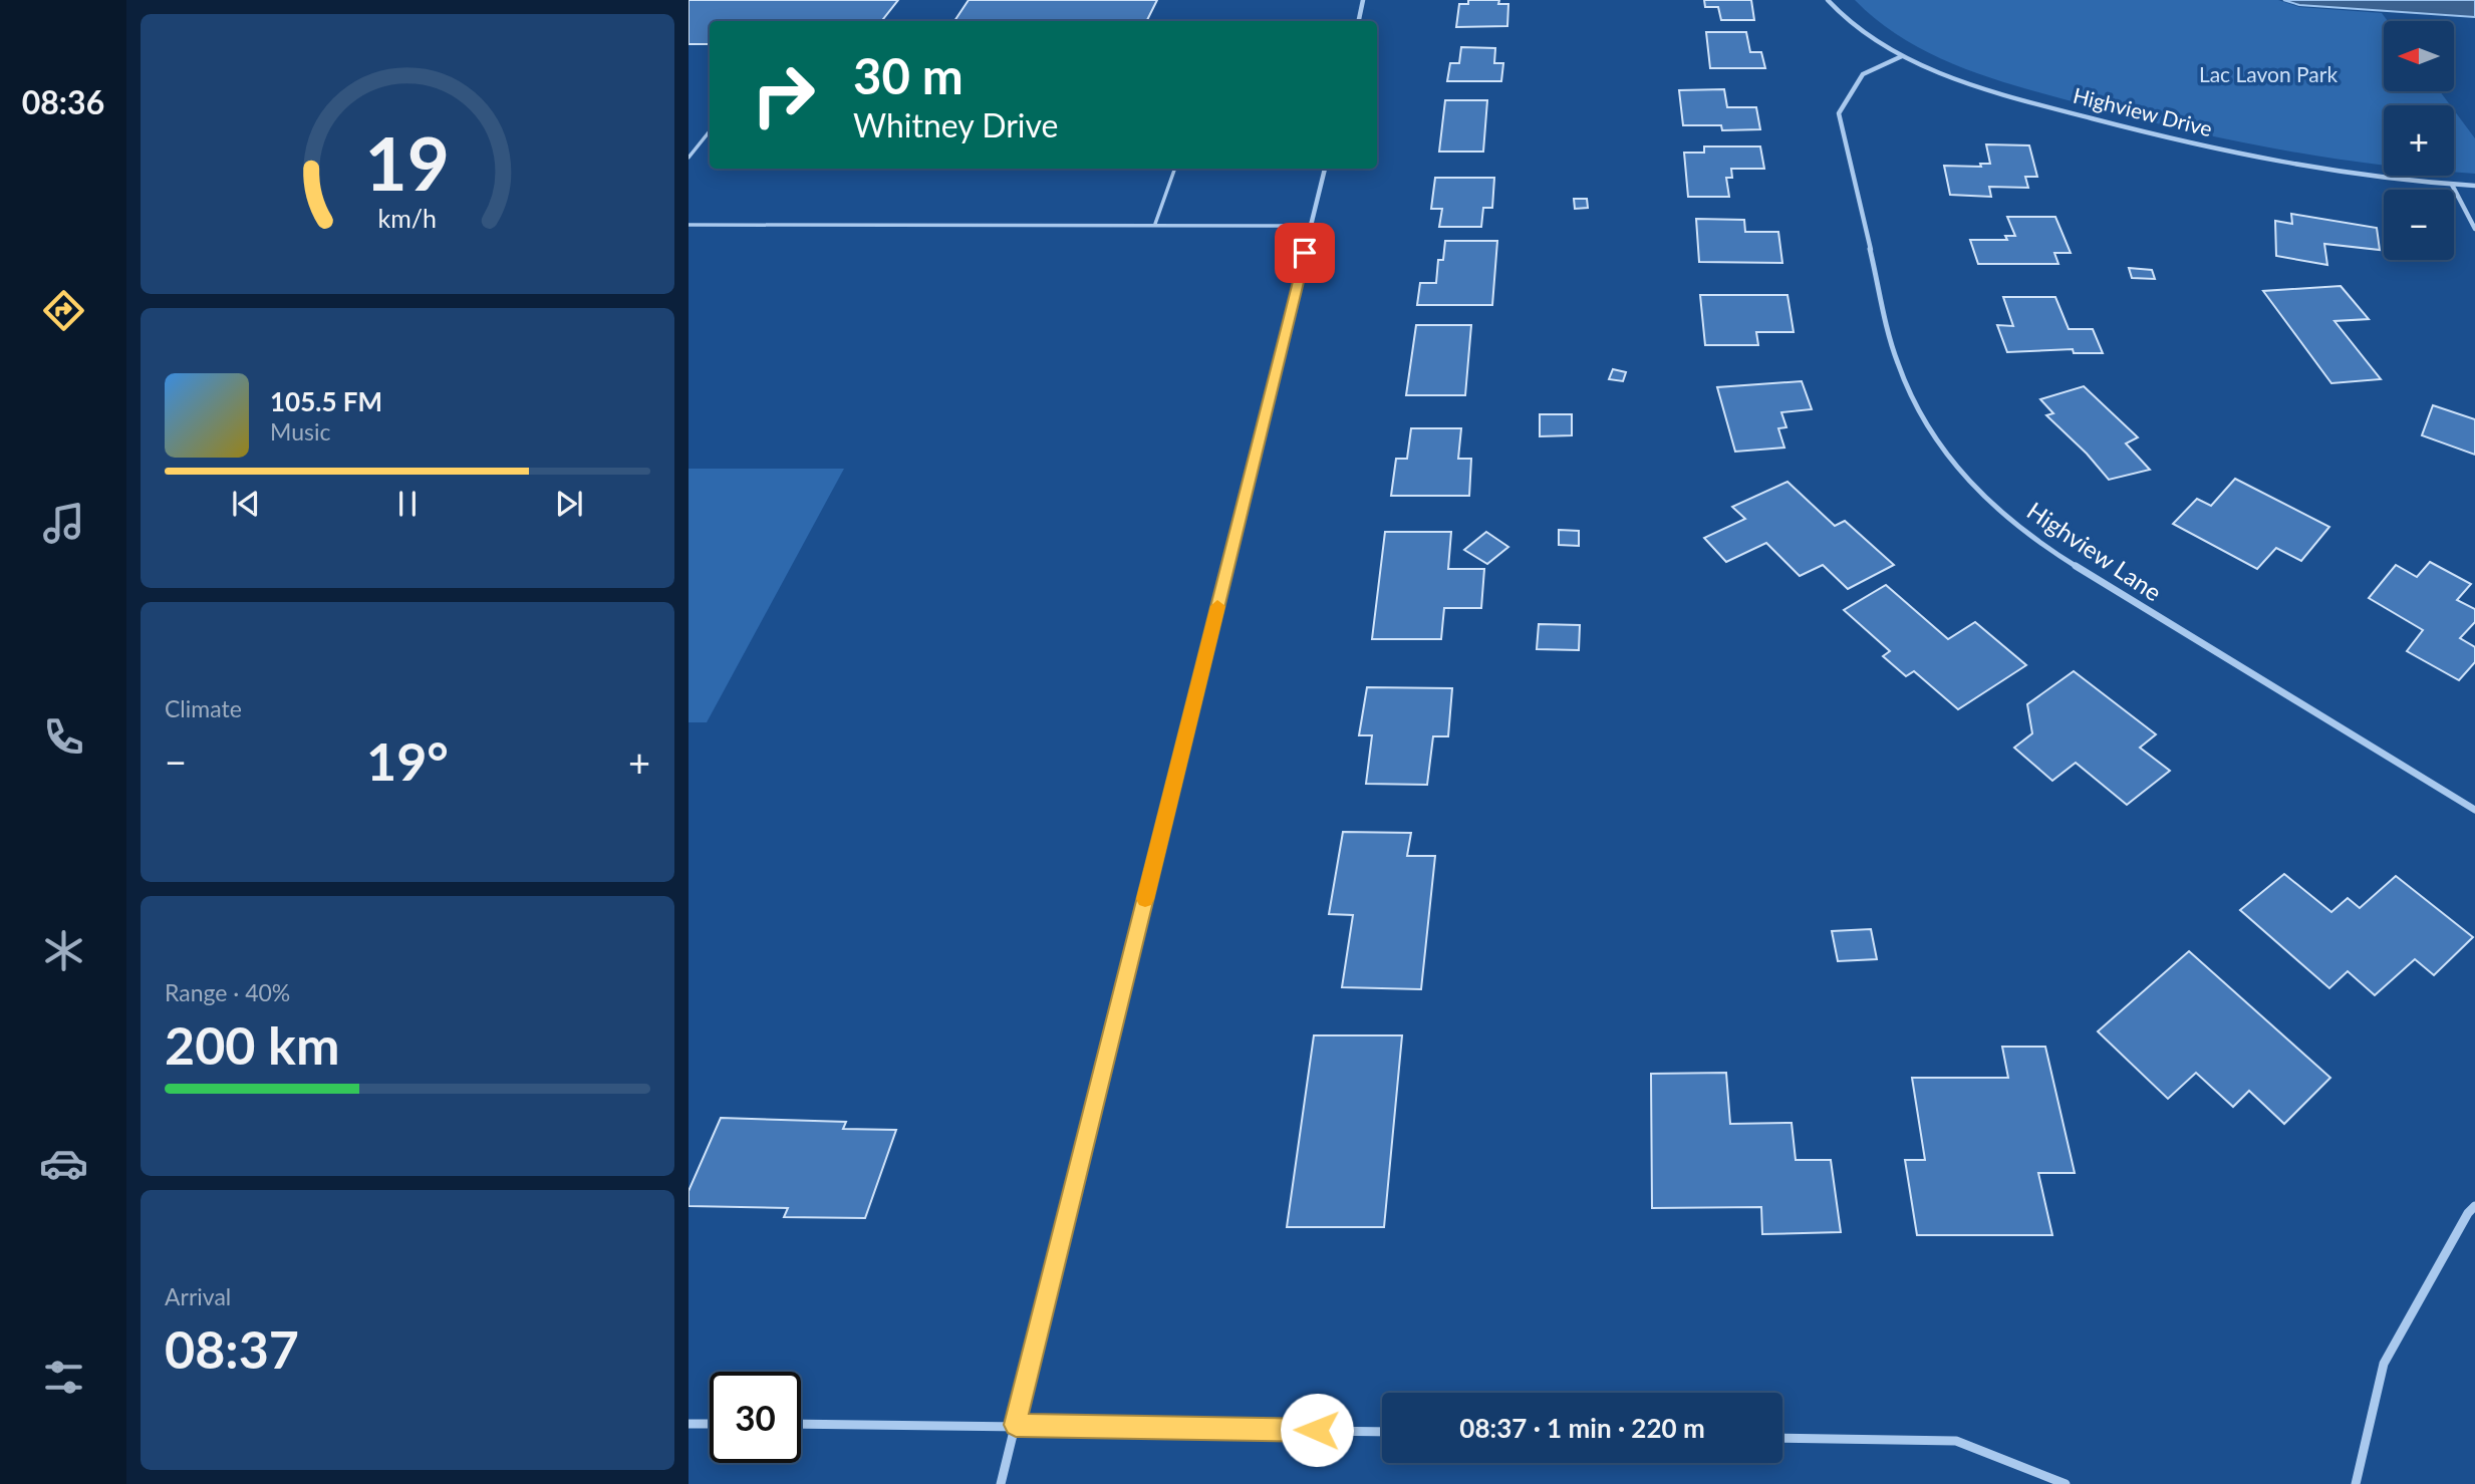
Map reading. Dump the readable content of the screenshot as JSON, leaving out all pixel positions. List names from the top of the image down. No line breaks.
{"streets":{"street":["Highview Drive","Highview Lane"]},"crossings":[["Highview Drive","Highview Lane"]],"parks":["Lac Lavon Park"],"north":"left","page":{"tabs":"08:36","map_buttons":["+","−"],"turn":["30 m","Whitney Drive"],"song":["105.5 FM","Music"],"tile":["Climate",["Range · 40%","200 km"],["Arrival","08:37"]],"heat":["−","19°","+"],"limit":"30","trip":"08:37 · 1 min · 220 m","gauge":["19","km/h"]}}
